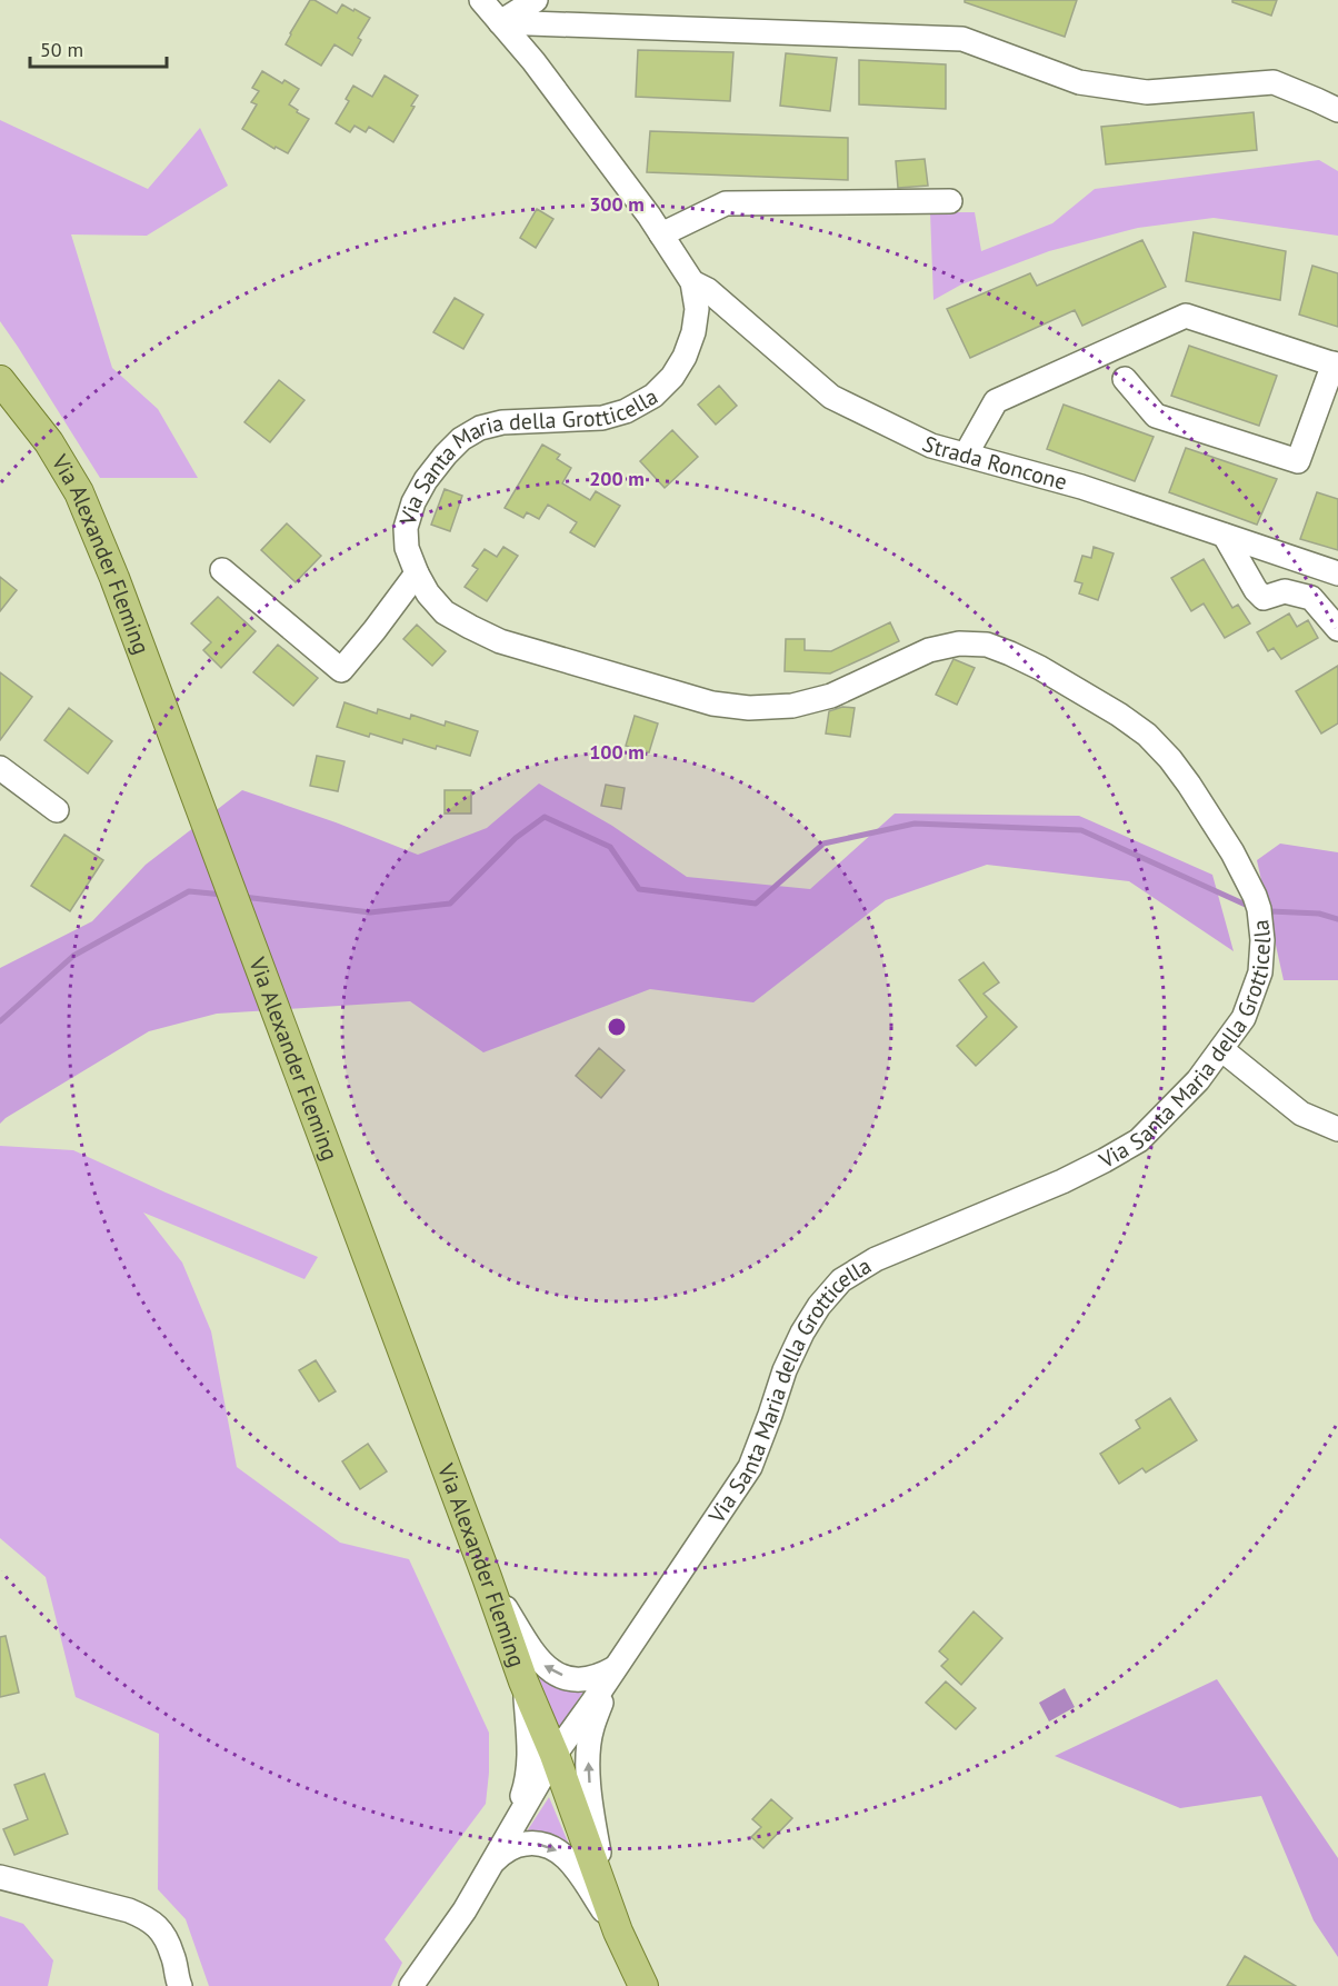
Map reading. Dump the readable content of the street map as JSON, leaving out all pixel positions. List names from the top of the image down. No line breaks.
{"streets":{"main road":["Via Alexander Fleming"],"street":["Via Santa Maria della Grotticella","Strada Roncone"]},"crossings":[["Via Santa Maria della Grotticella","Strada Roncone"]],"scale_bar":"50 m","rings":["300 m","200 m","100 m"]}
